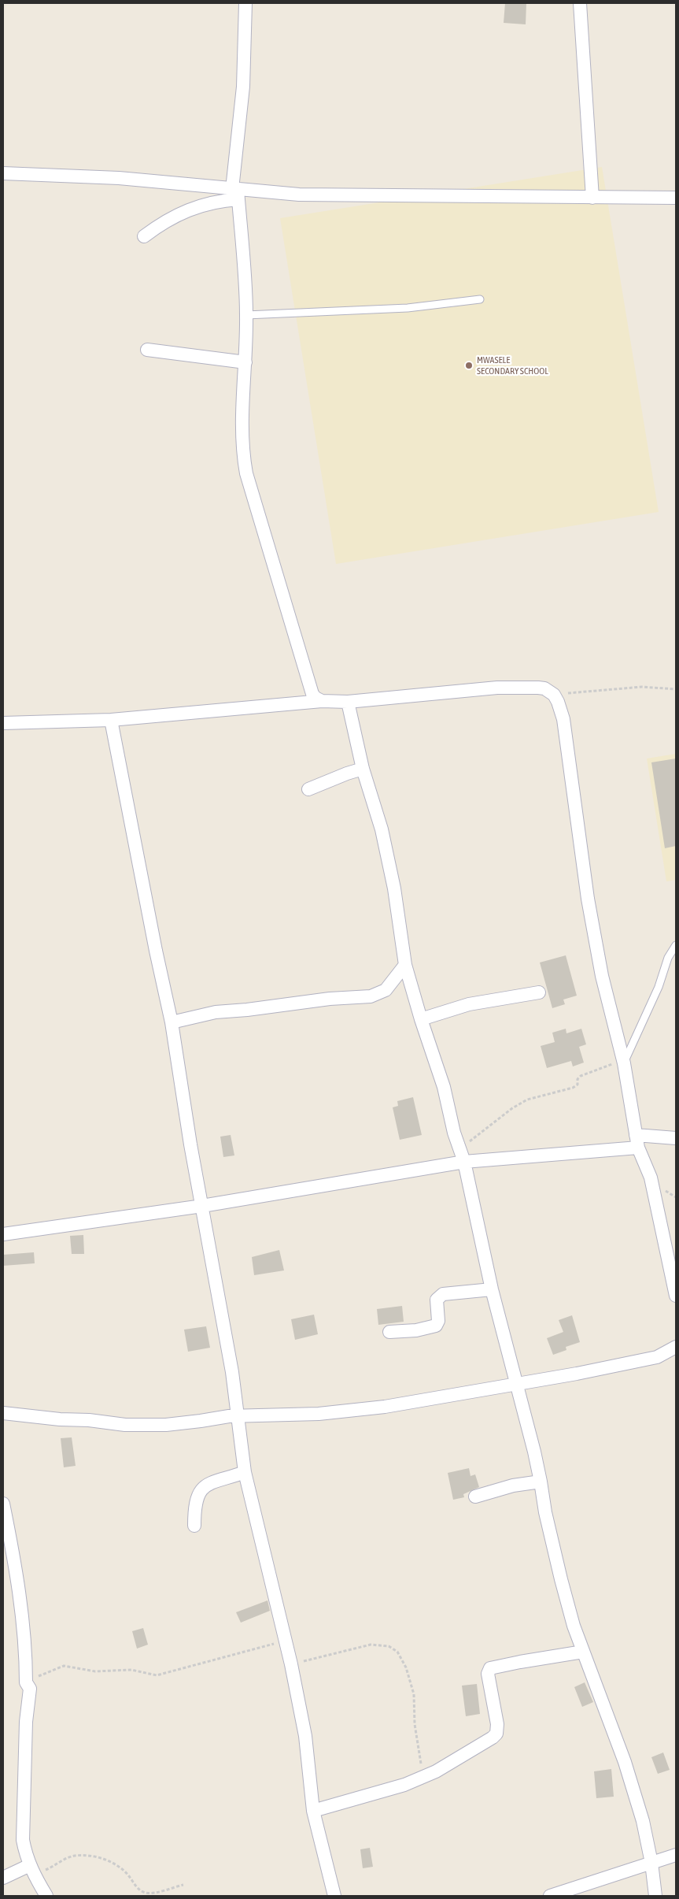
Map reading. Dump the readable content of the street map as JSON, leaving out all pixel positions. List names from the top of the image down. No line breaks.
{"places":["MWASELE SECONDARY SCHOOL"]}
